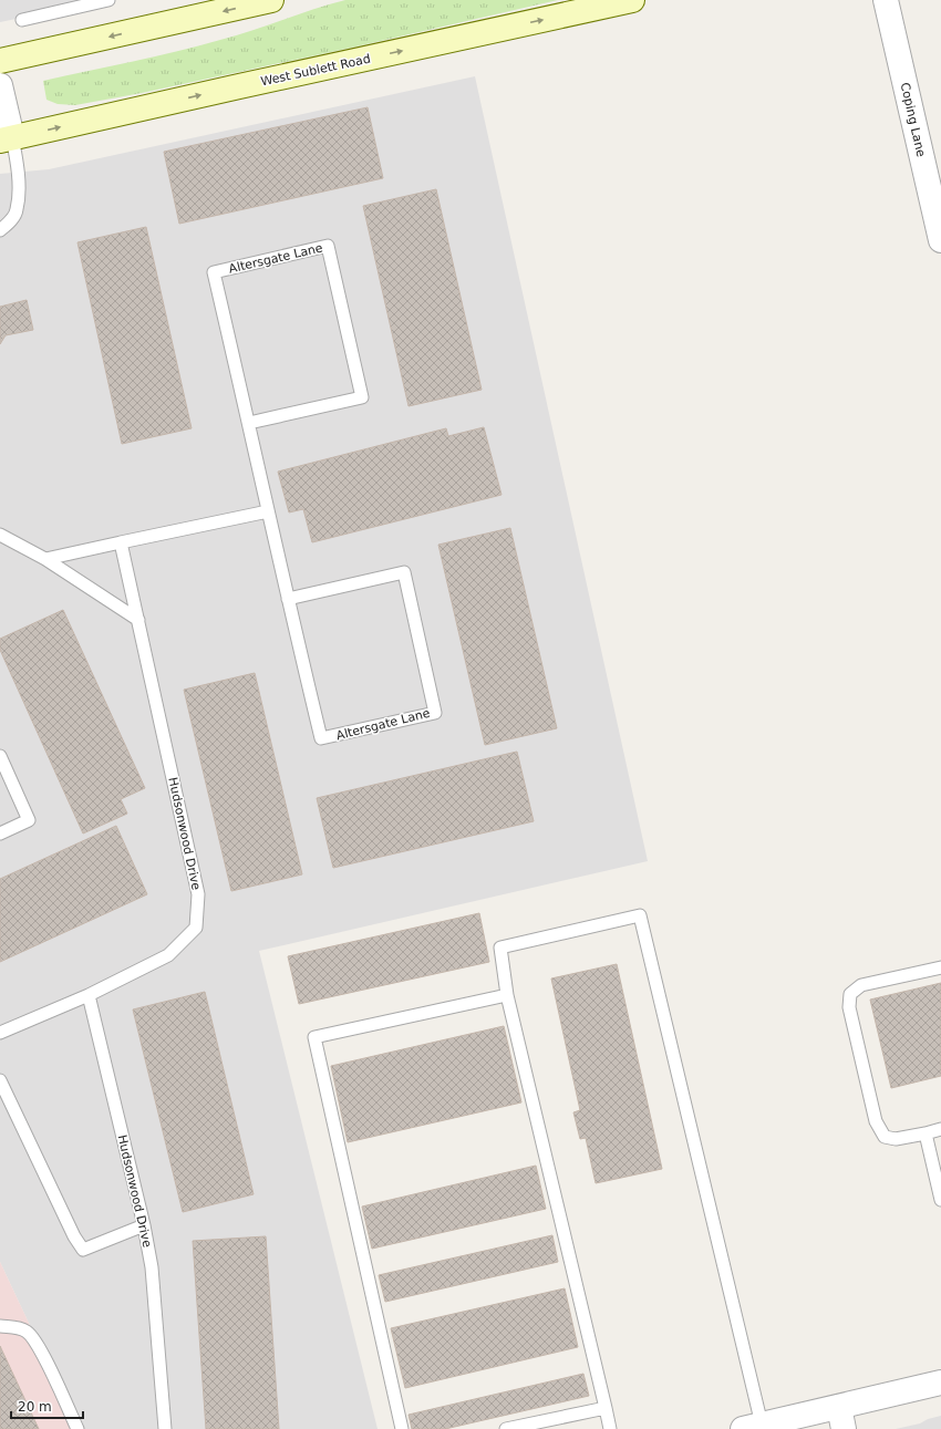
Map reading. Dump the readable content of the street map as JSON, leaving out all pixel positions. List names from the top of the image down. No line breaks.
{"streets":{"main road":["West Sublett Road"],"street":["Coping Lane"],"lane":["Altersgate Lane","Hudsonwood Drive"]},"scale_bar":"20 m"}
